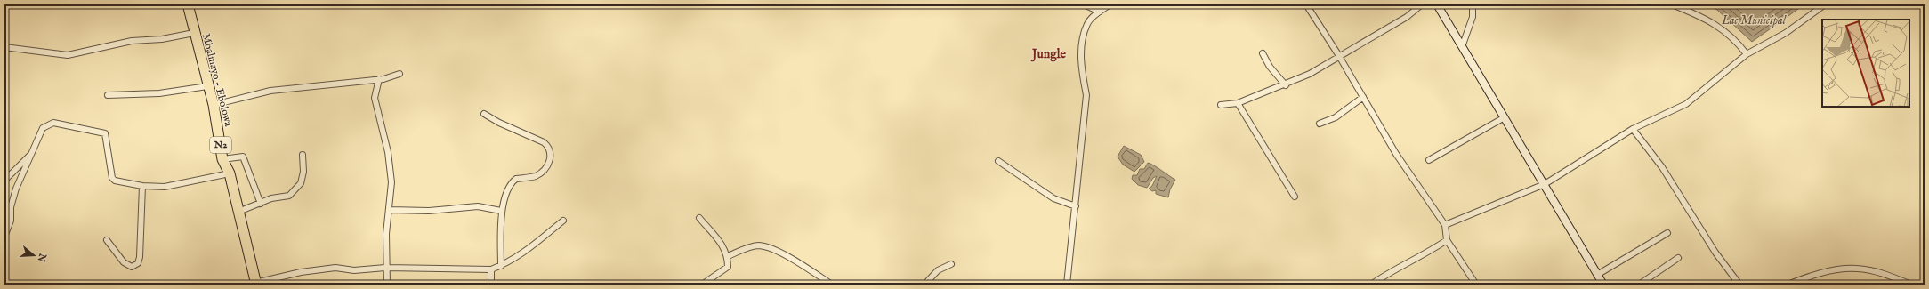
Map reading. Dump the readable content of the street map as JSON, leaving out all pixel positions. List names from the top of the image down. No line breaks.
{"streets":{"highway":["Mbalmayo - Ebolowa","N2"]},"districts":["Jungle"],"water":["Lac Municipal"],"north":"right"}
